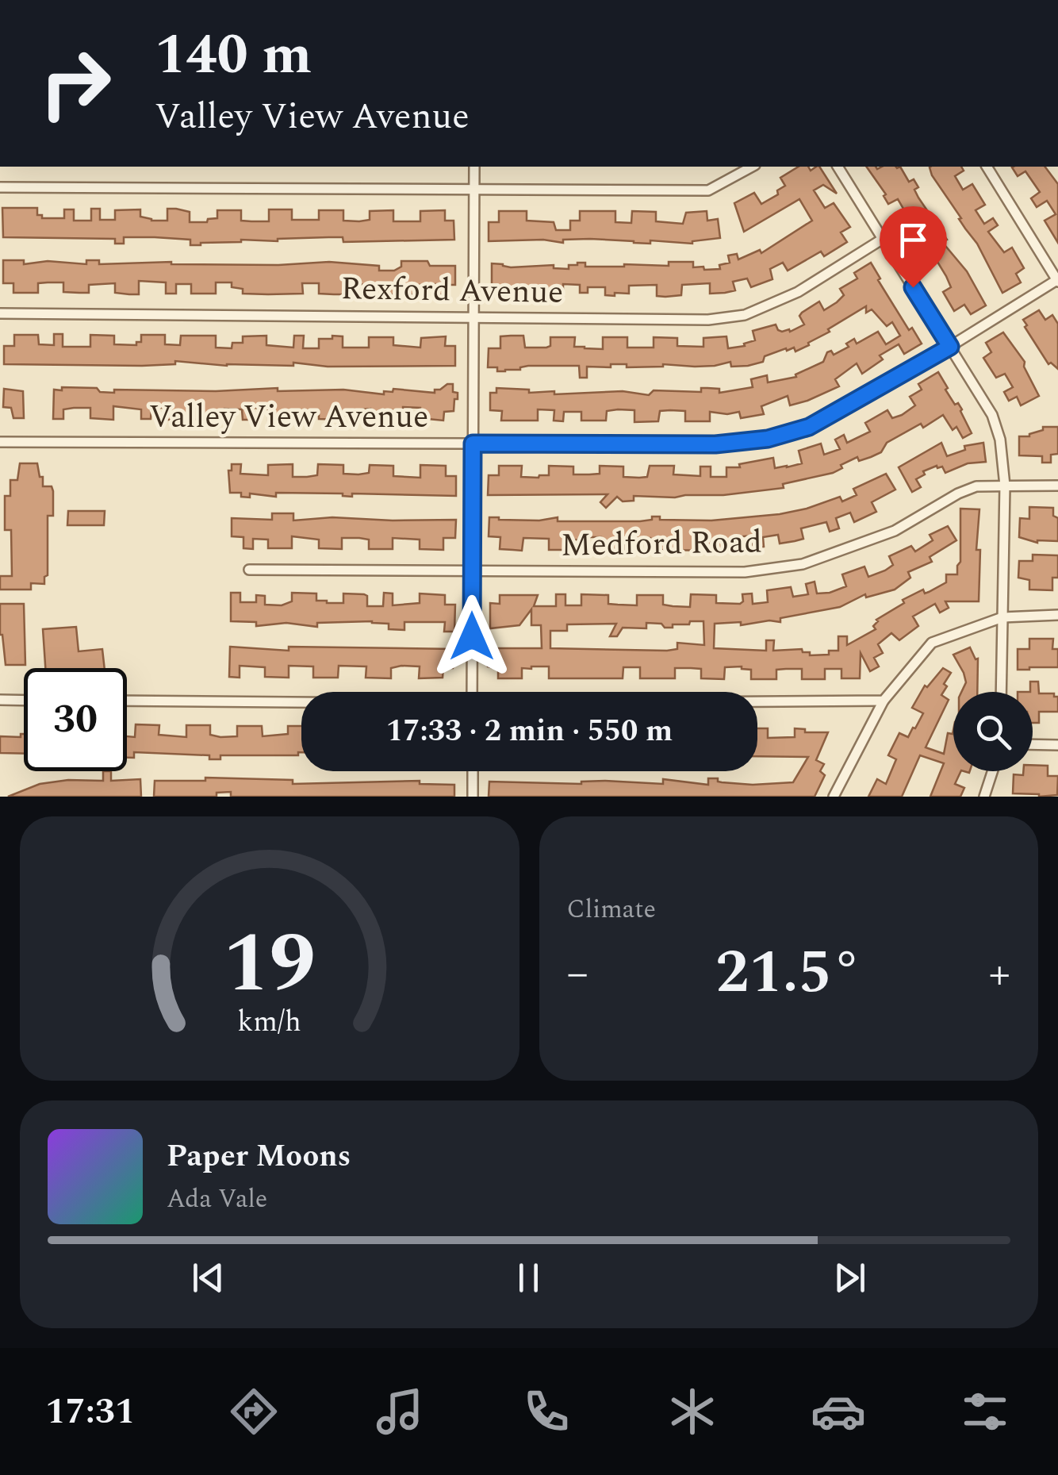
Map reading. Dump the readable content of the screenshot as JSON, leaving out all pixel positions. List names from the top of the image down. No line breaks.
{"streets":{"street":["Rexford Avenue","Valley View Avenue","Medford Road"]},"page":{"turn":["140 m","Valley View Avenue"],"limit":"30","trip":"17:33 · 2 min · 550 m","tile":"Climate","heat":["−","21.5°","+"],"song":["Paper Moons","Ada Vale"],"tabs":"17:31","gauge":["19","km/h"]}}
